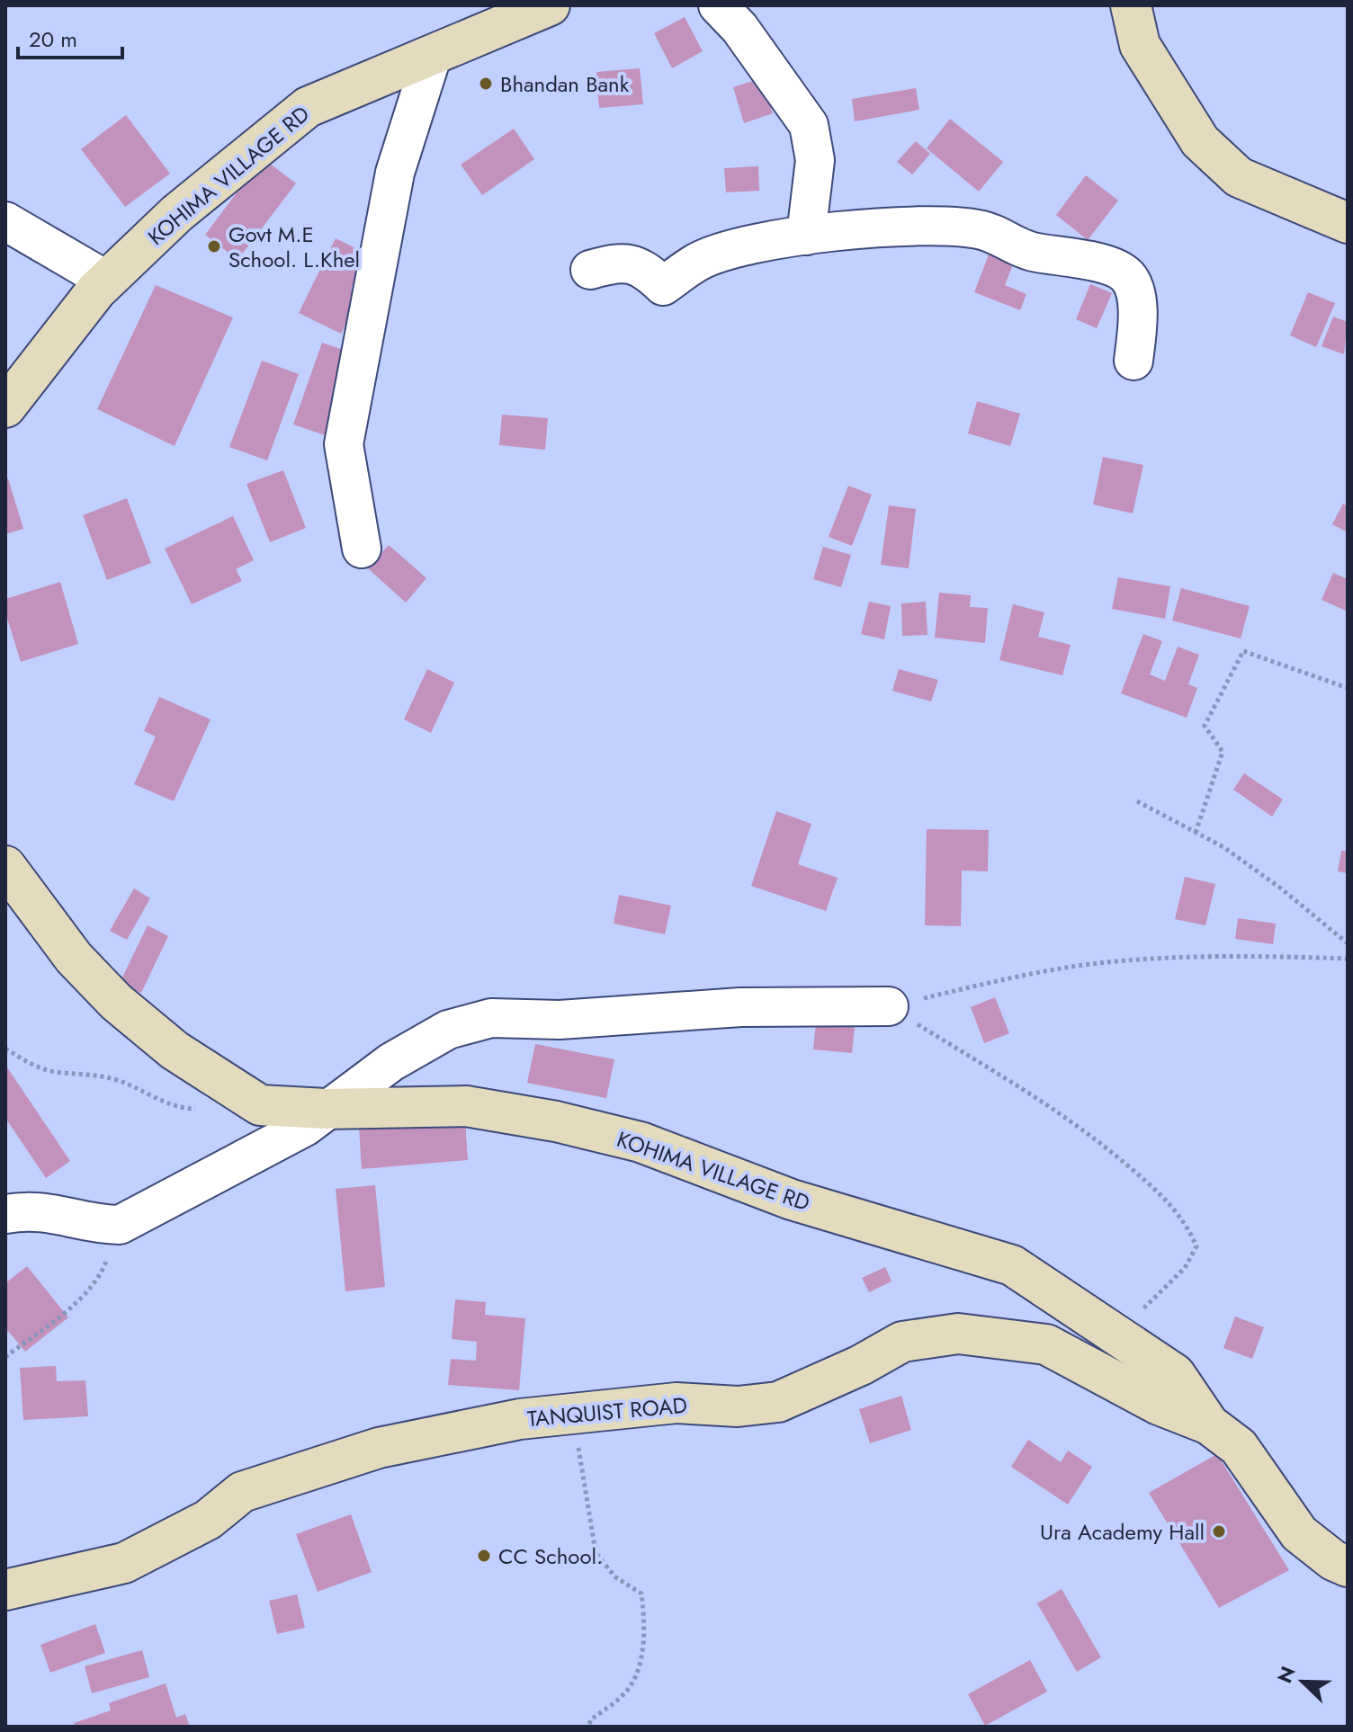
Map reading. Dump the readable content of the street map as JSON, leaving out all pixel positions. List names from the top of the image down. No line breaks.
{"streets":{"main road":["KOHIMA VILLAGE RD","TANQUIST ROAD"]},"crossings":[["KOHIMA VILLAGE RD","TANQUIST ROAD"]],"places":["Bhandan Bank","Govt M.E School. L.Khel","Ura Academy Hall","CC School."],"scale_bar":"20 m","north":"top left"}
